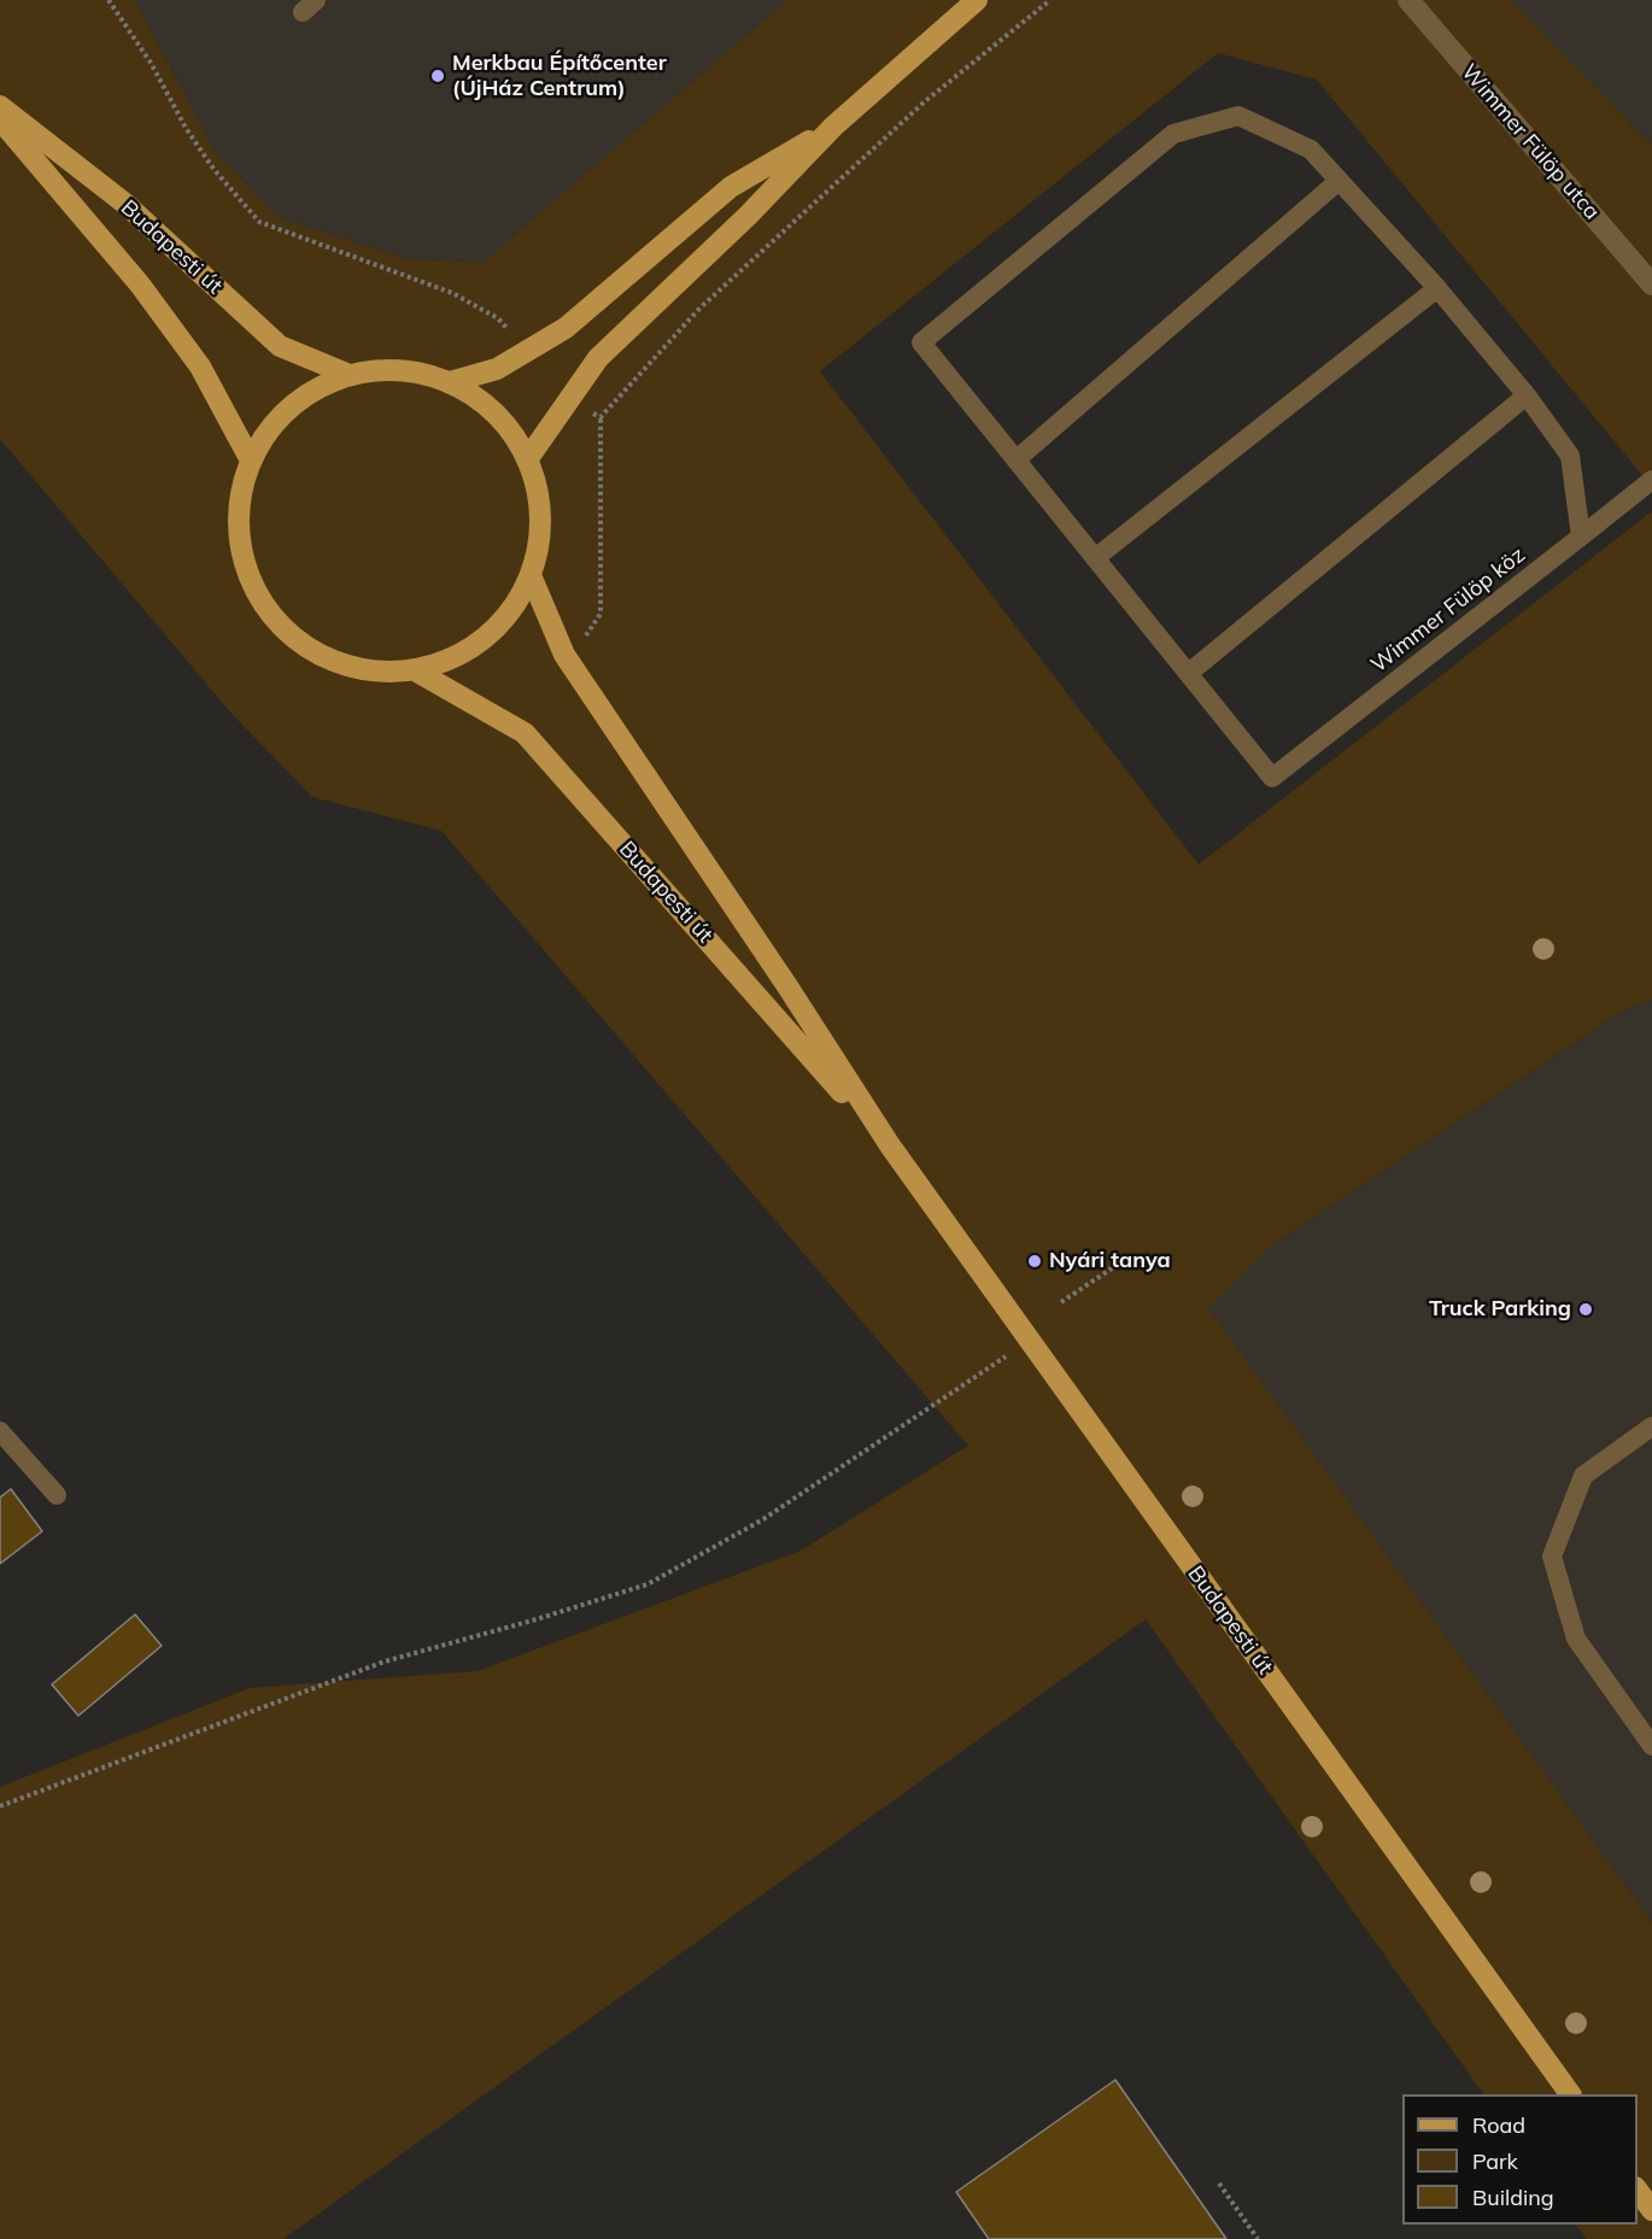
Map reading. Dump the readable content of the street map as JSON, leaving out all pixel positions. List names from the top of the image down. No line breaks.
{"streets":{"main road":["Budapesti út"],"street":["Wimmer Fülöp utca"],"lane":["Wimmer Fülöp köz"]},"places":["Merkbau Építőcenter (ÚjHáz Centrum)","Nyári tanya","Truck Parking"],"legend":["Road","Park","Building"]}
